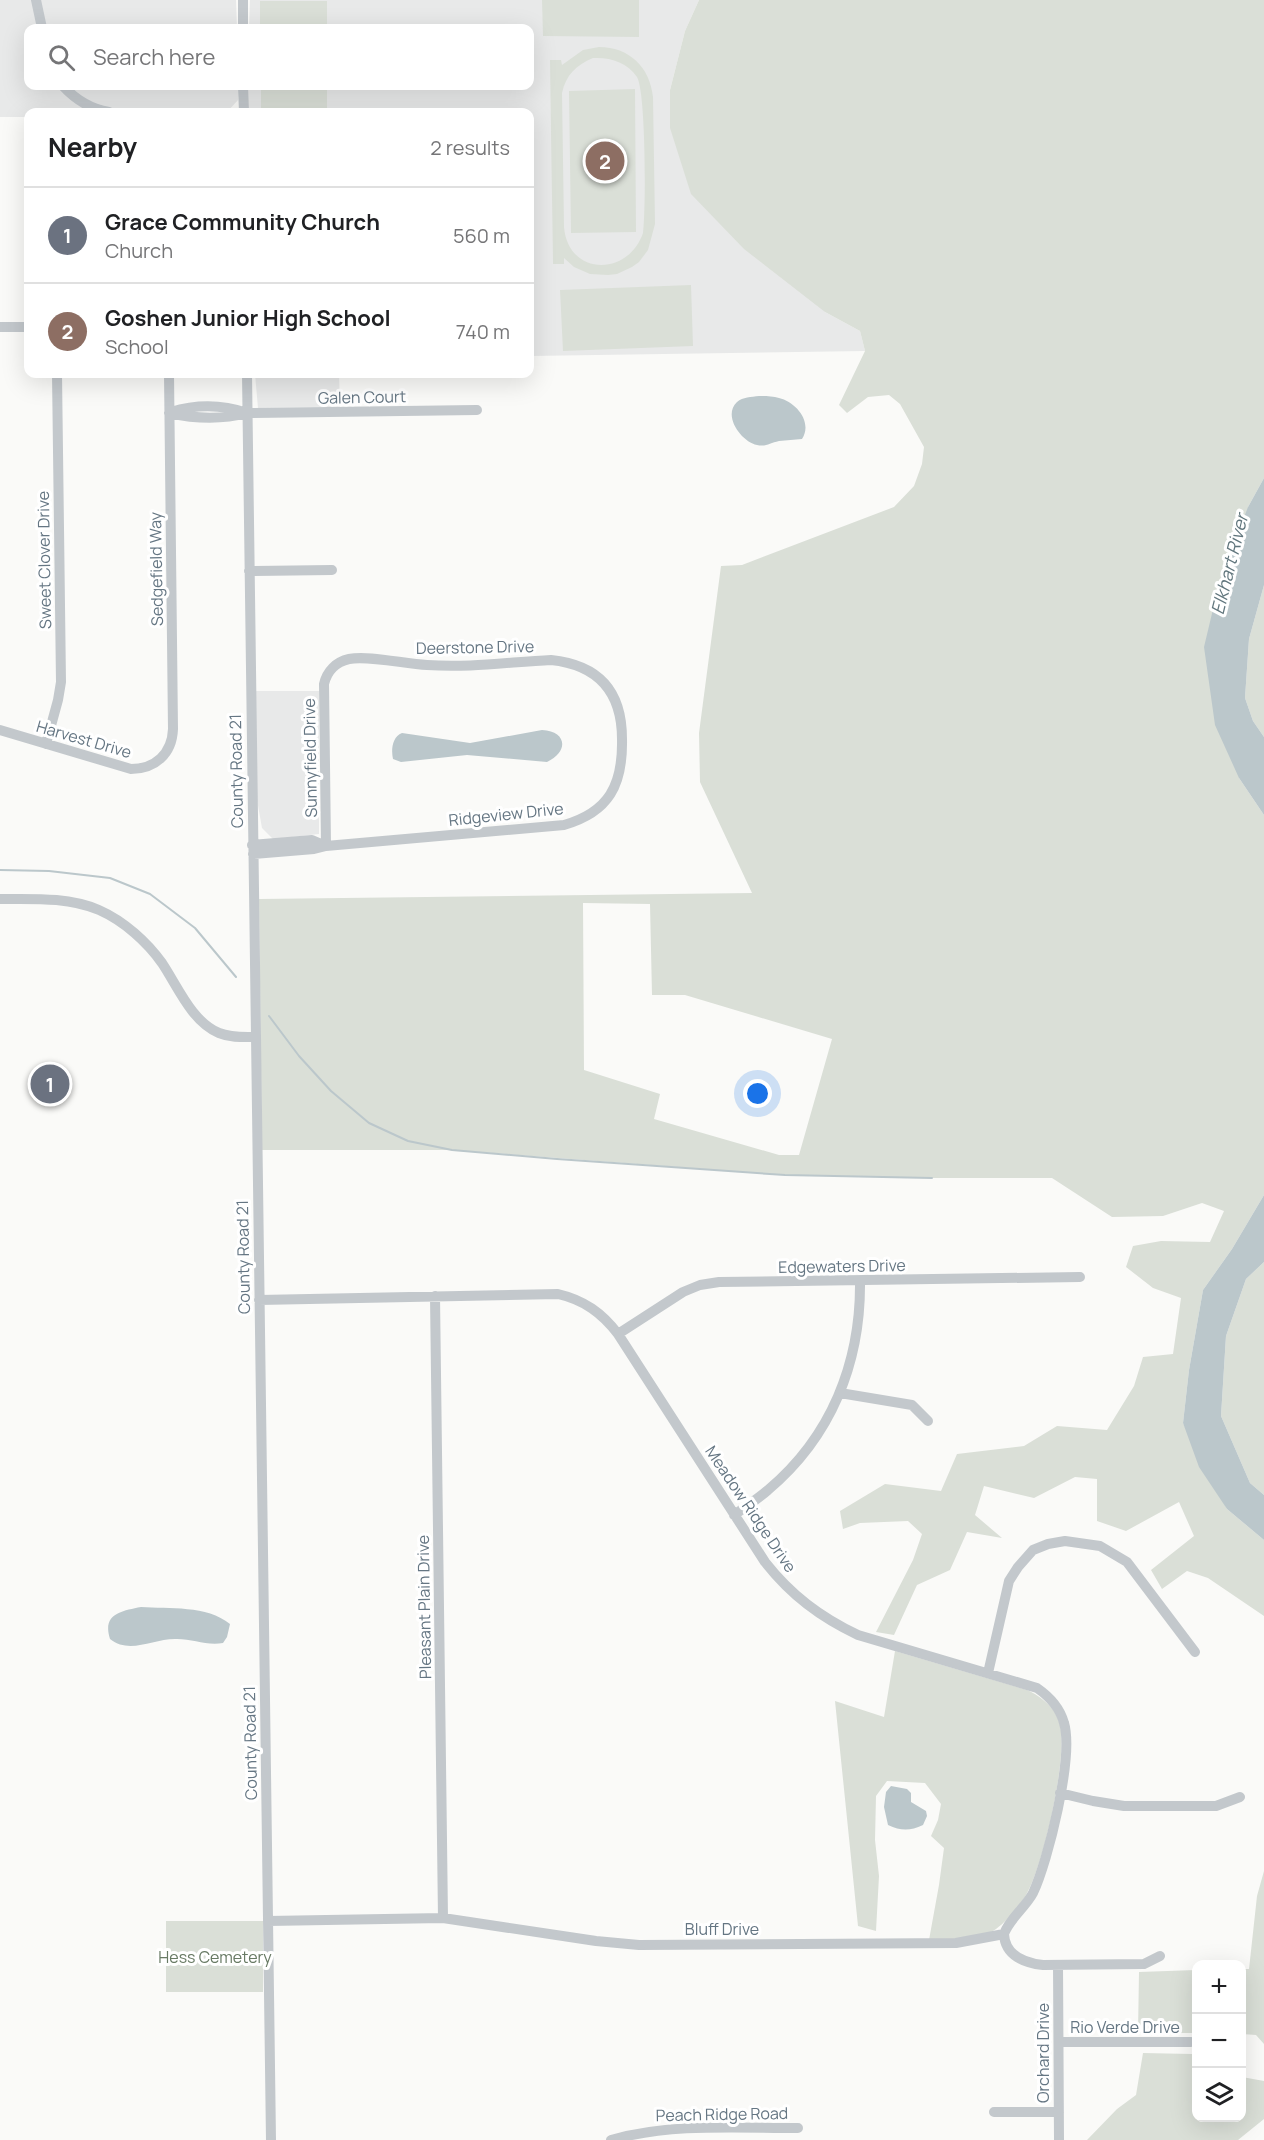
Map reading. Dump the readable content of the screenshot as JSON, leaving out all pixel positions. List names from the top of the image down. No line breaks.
{"streets":{"street":["Galen Court","Sweet Clover Drive","Sedgefield Way","Deerstone Drive","Harvest Drive","Sunnyfield Drive","County Road 21","Ridgeview Drive","Edgewaters Drive","Meadow Ridge Drive","Pleasant Plain Drive","Bluff Drive","Rio Verde Drive","Orchard Drive","Peach Ridge Road"]},"crossings":[["Galen Court","Sedgefield Way"],["Galen Court","County Road 21"],["Sweet Clover Drive","Harvest Drive"],["Sedgefield Way","Harvest Drive"],["Deerstone Drive","Sunnyfield Drive"],["Deerstone Drive","Ridgeview Drive"],["Sunnyfield Drive","Ridgeview Drive"],["County Road 21","Ridgeview Drive"],["County Road 21","Meadow Ridge Drive"],["County Road 21","Bluff Drive"],["Edgewaters Drive","Meadow Ridge Drive"],["Meadow Ridge Drive","Pleasant Plain Drive"],["Meadow Ridge Drive","Bluff Drive"],["Pleasant Plain Drive","Bluff Drive"],["Rio Verde Drive","Orchard Drive"]],"water":["Elkhart River"],"parks":["Hess Cemetery"],"page":{"search":"Search here","heading":["Nearby","2 results"],"pins":["2","1"],"list":[{"mark":"1","name":"Grace Community Church","note":"Church","value":"560 m"},{"mark":"2","name":"Goshen Junior High School","note":"School","value":"740 m"}],"map_buttons":["+","−"]}}
